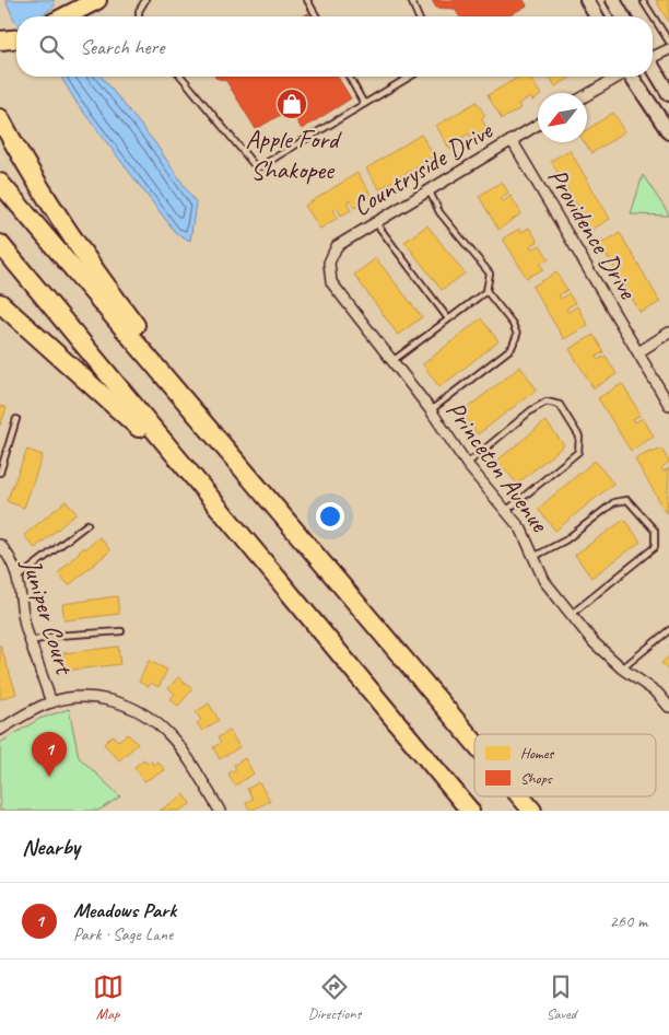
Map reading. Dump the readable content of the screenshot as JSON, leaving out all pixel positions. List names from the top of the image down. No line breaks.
{"streets":{"street":["Countryside Drive","Providence Drive","Princeton Avenue","Juniper Court"]},"crossings":[["Countryside Drive","Providence Drive"],["Countryside Drive","Princeton Avenue"]],"places":{"shop":["Apple Ford Shakopee"]},"legend":["Homes","Shops"],"north":"bottom left","page":{"search":"Search here","pins":"1","heading":"Nearby","list":[{"mark":"1","name":"Meadows Park","note":"Park · Sage Lane","value":"260 m"}],"nav":["Map","Directions","Saved"]}}
